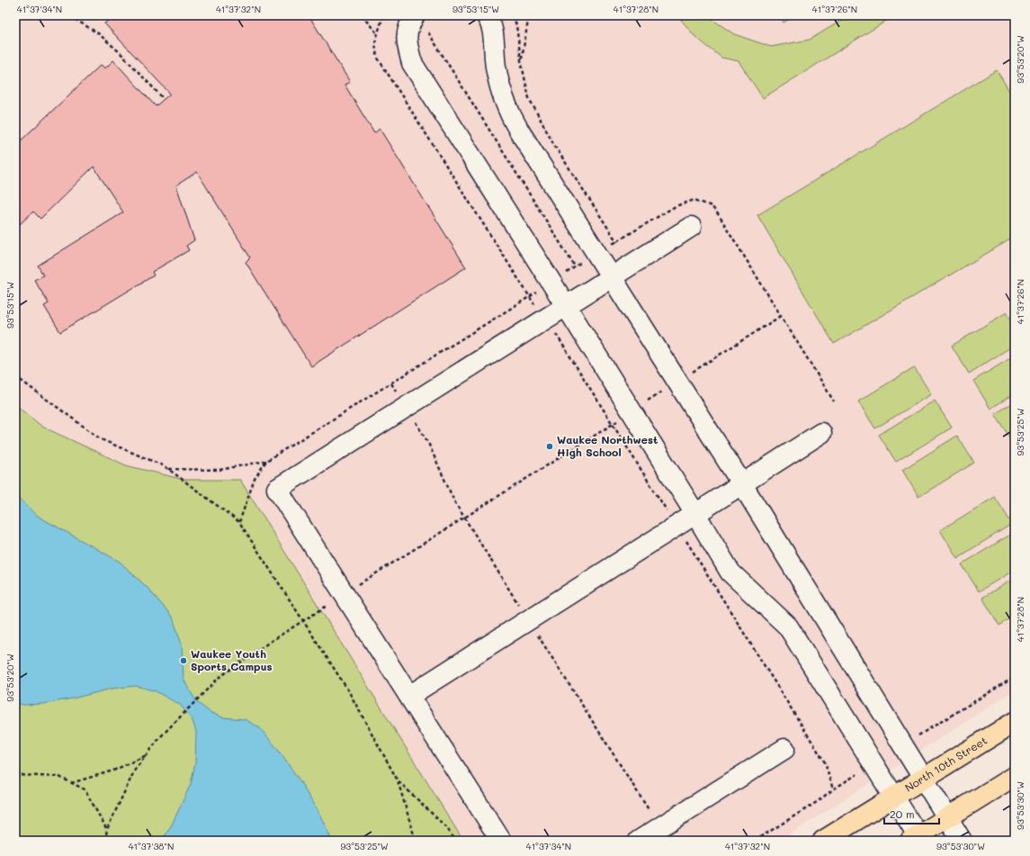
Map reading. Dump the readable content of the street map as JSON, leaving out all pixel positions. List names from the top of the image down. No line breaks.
{"streets":{"main road":["North 10th Street"]},"places":["Waukee Northwest High School","Waukee Youth Sports Campus"],"scale_bar":"20 m","coordinates":["41°37'34\"N","41°37'32\"N","93°53'15\"W","41°37'28\"N","41°37'26\"N","93°53'20\"W","93°53'25\"W","93°53'30\"W","41°37'38\"N"]}
